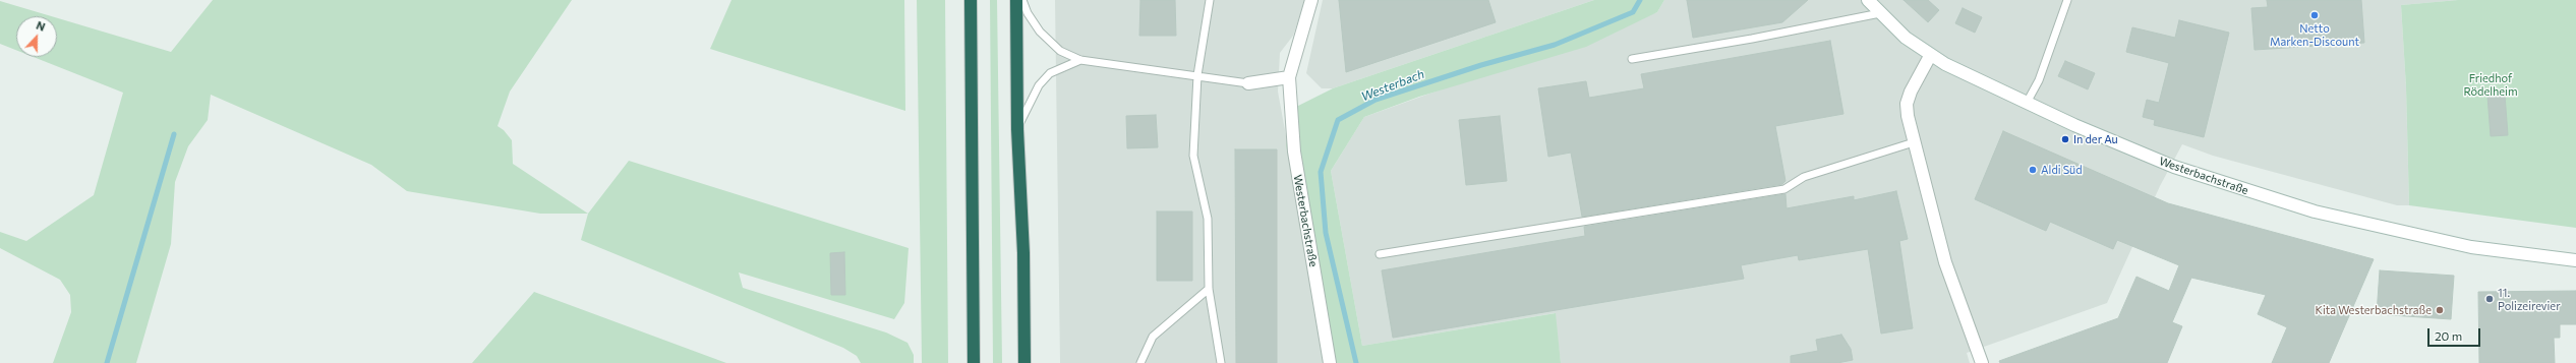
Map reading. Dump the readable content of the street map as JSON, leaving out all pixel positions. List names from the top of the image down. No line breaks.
{"streets":{"street":["Westerbachstraße"]},"water":["Westerbach"],"parks":["Friedhof Rödelheim"],"places":["Netto Marken-Discount","In der Au","Aldi Süd","11. Polizeirevier","Kita Westerbachstraße"],"scale_bar":"20 m","north":"top"}
